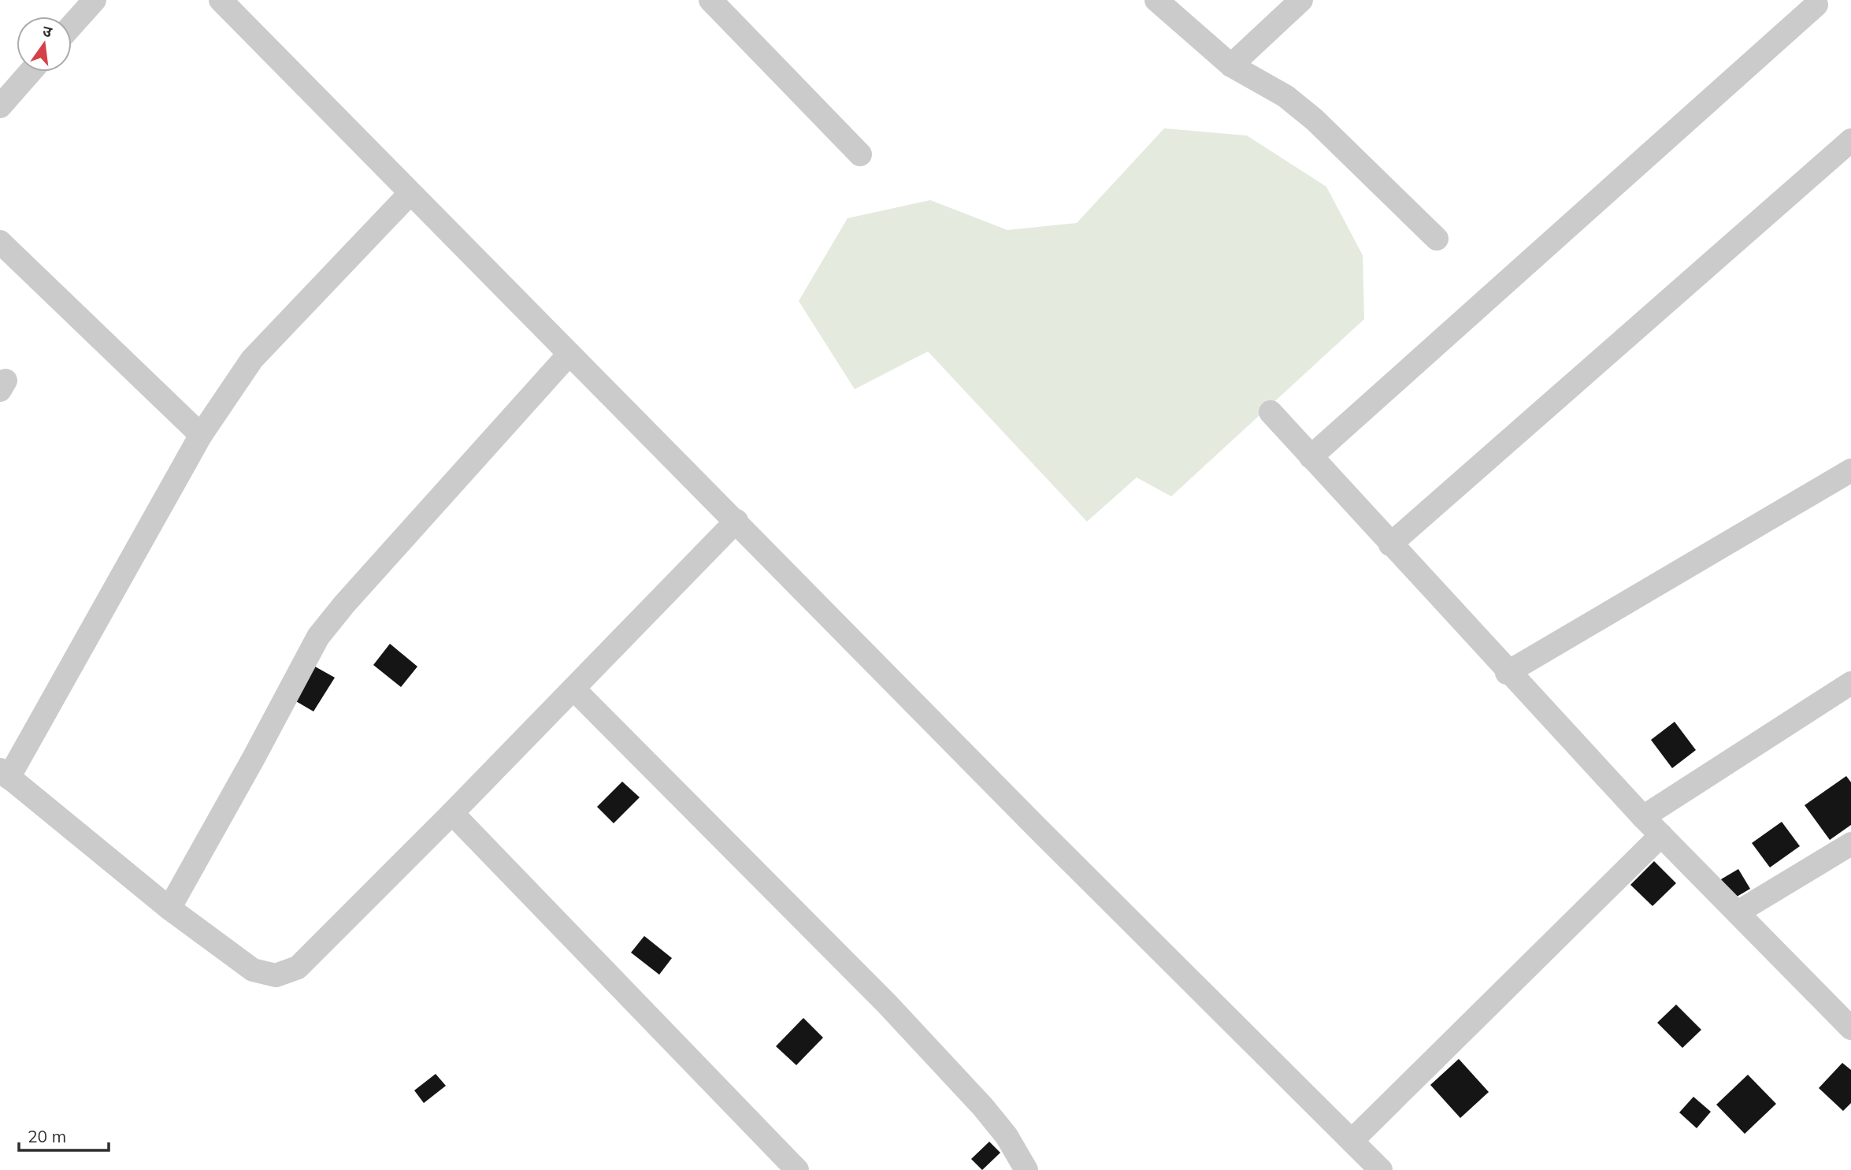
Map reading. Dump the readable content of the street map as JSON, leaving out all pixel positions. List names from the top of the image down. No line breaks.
{"scale_bar":"20 m","north":"top"}
